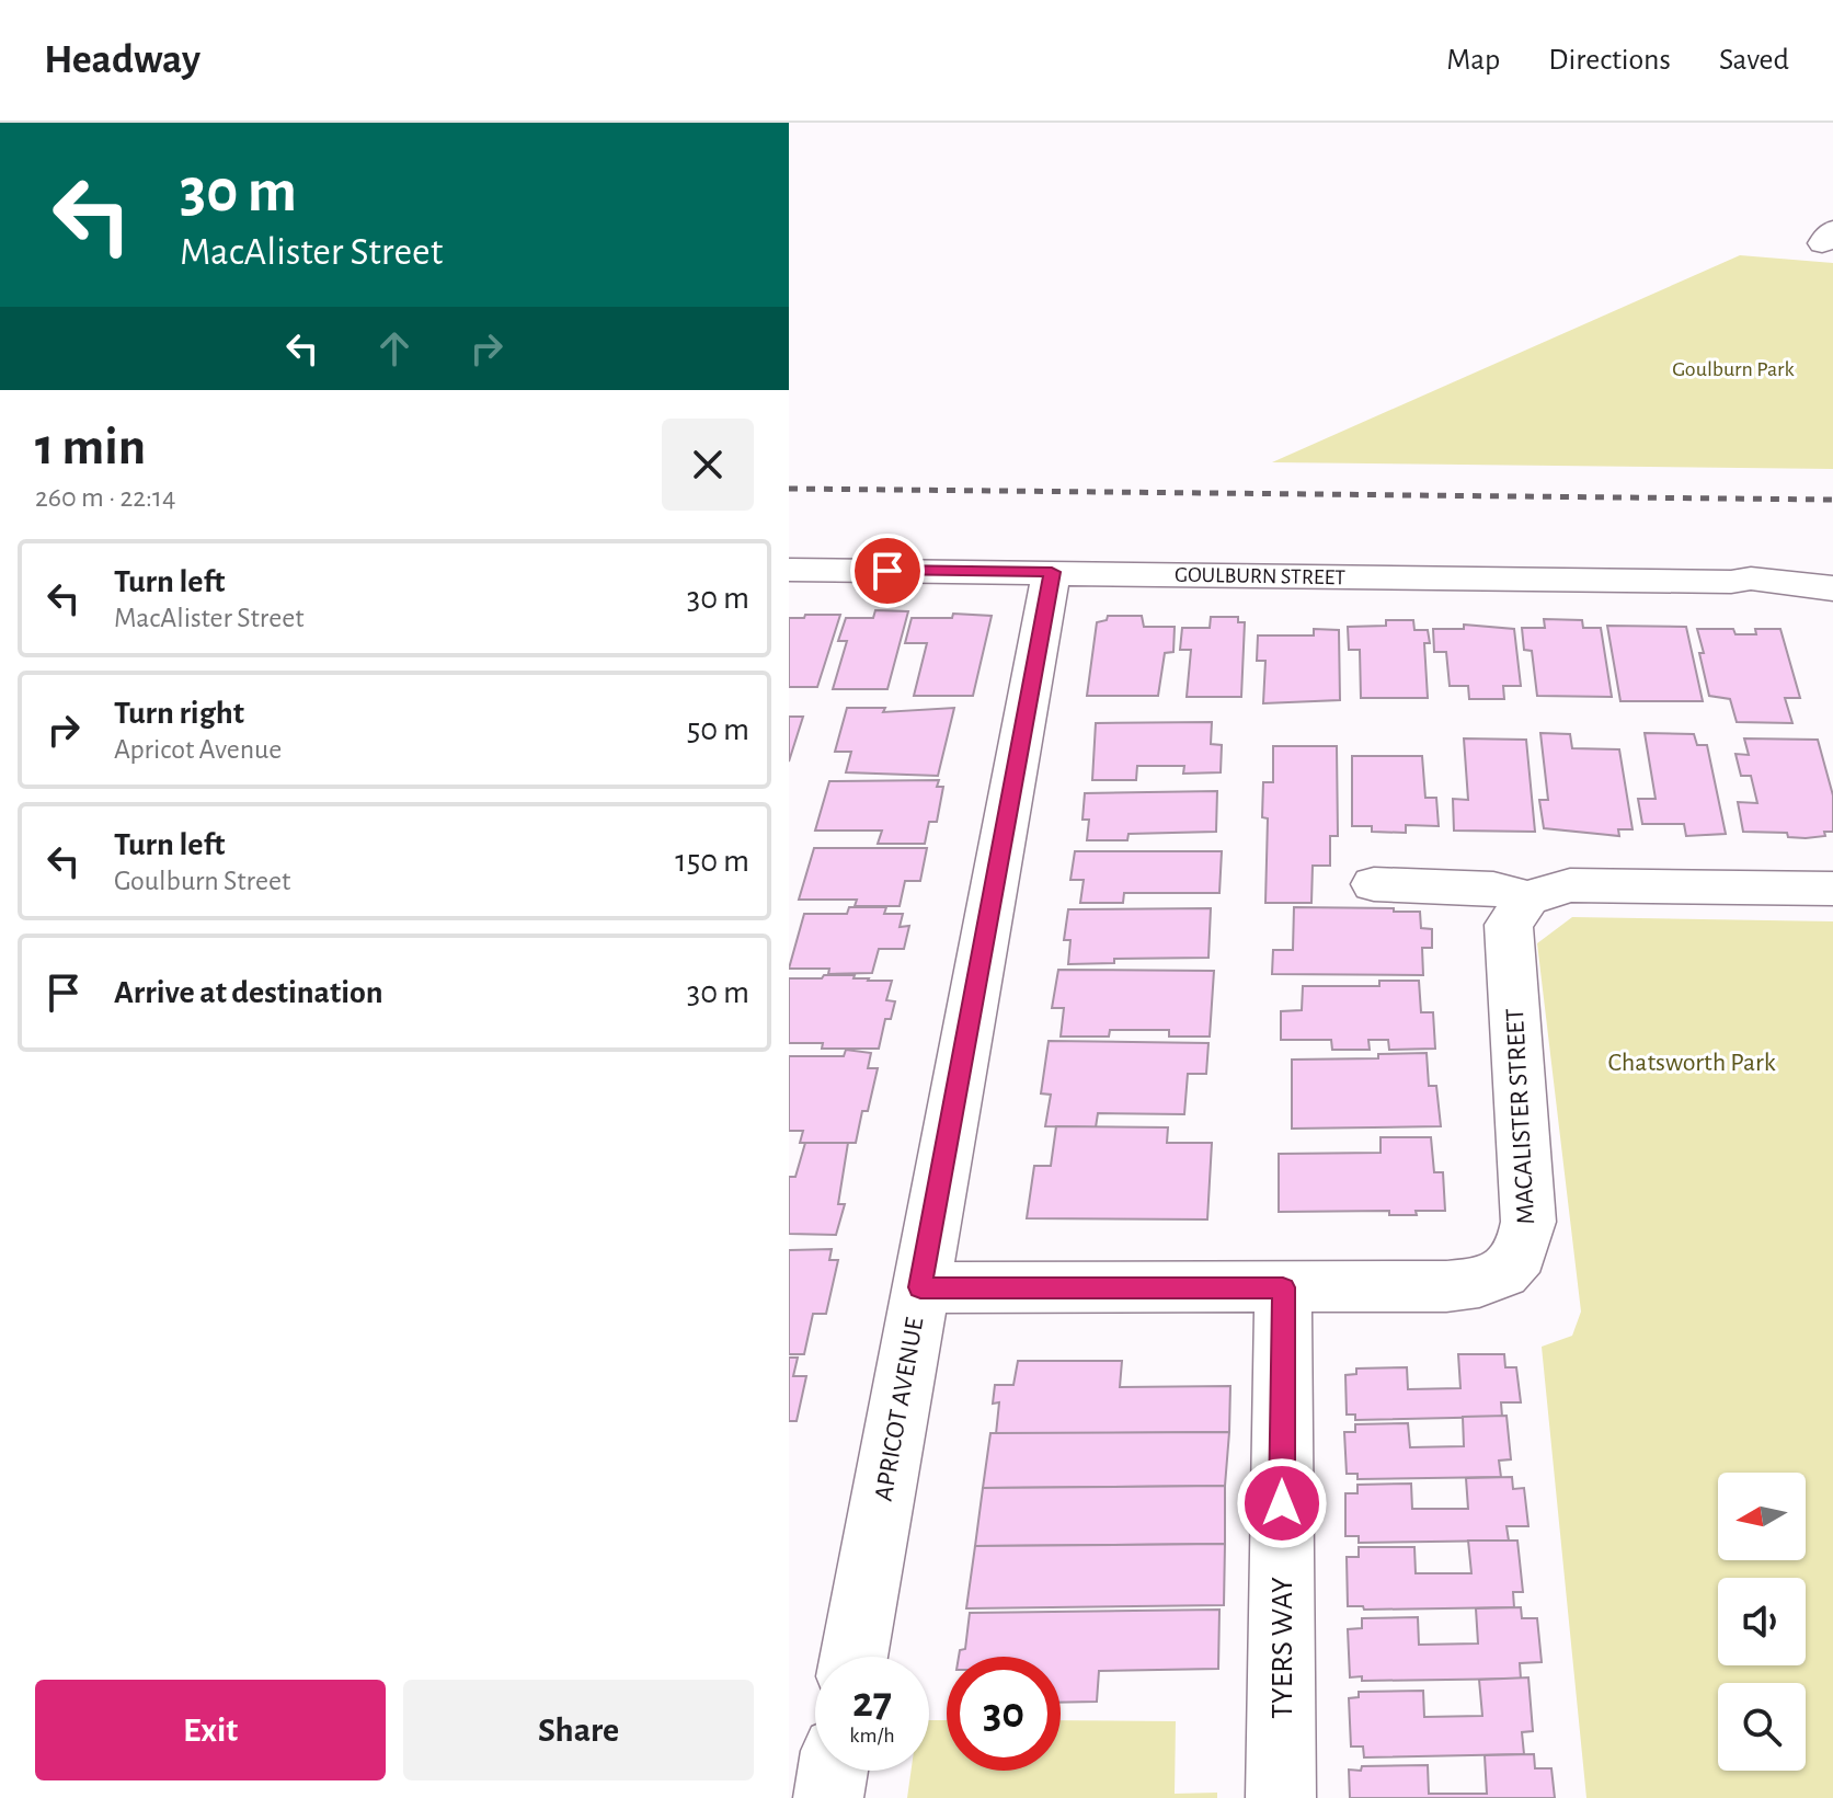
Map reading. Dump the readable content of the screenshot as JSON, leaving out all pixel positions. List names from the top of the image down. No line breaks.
{"streets":{"street":["GOULBURN STREET","MACALISTER STREET","APRICOT AVENUE","TYERS WAY"]},"crossings":[["GOULBURN STREET","APRICOT AVENUE"],["MACALISTER STREET","APRICOT AVENUE"],["MACALISTER STREET","TYERS WAY"]],"parks":["Goulburn Park","Chatsworth Park"],"north":"left","page":{"header":"Headway","nav":["Map","Directions","Saved"],"turn":["30 m","MacAlister Street"],"heading":["1 min","260 m · 22:14"],"list":[{"name":"Turn left","note":"MacAlister Street","value":"30 m"},{"name":"Turn right","note":"Apricot Avenue","value":"50 m"},{"name":"Turn left","note":"Goulburn Street","value":"150 m"},{"name":"Arrive at destination","value":"30 m"}],"speed":"27 km/h","limit":"30","buttons":["Exit","Share"]}}
